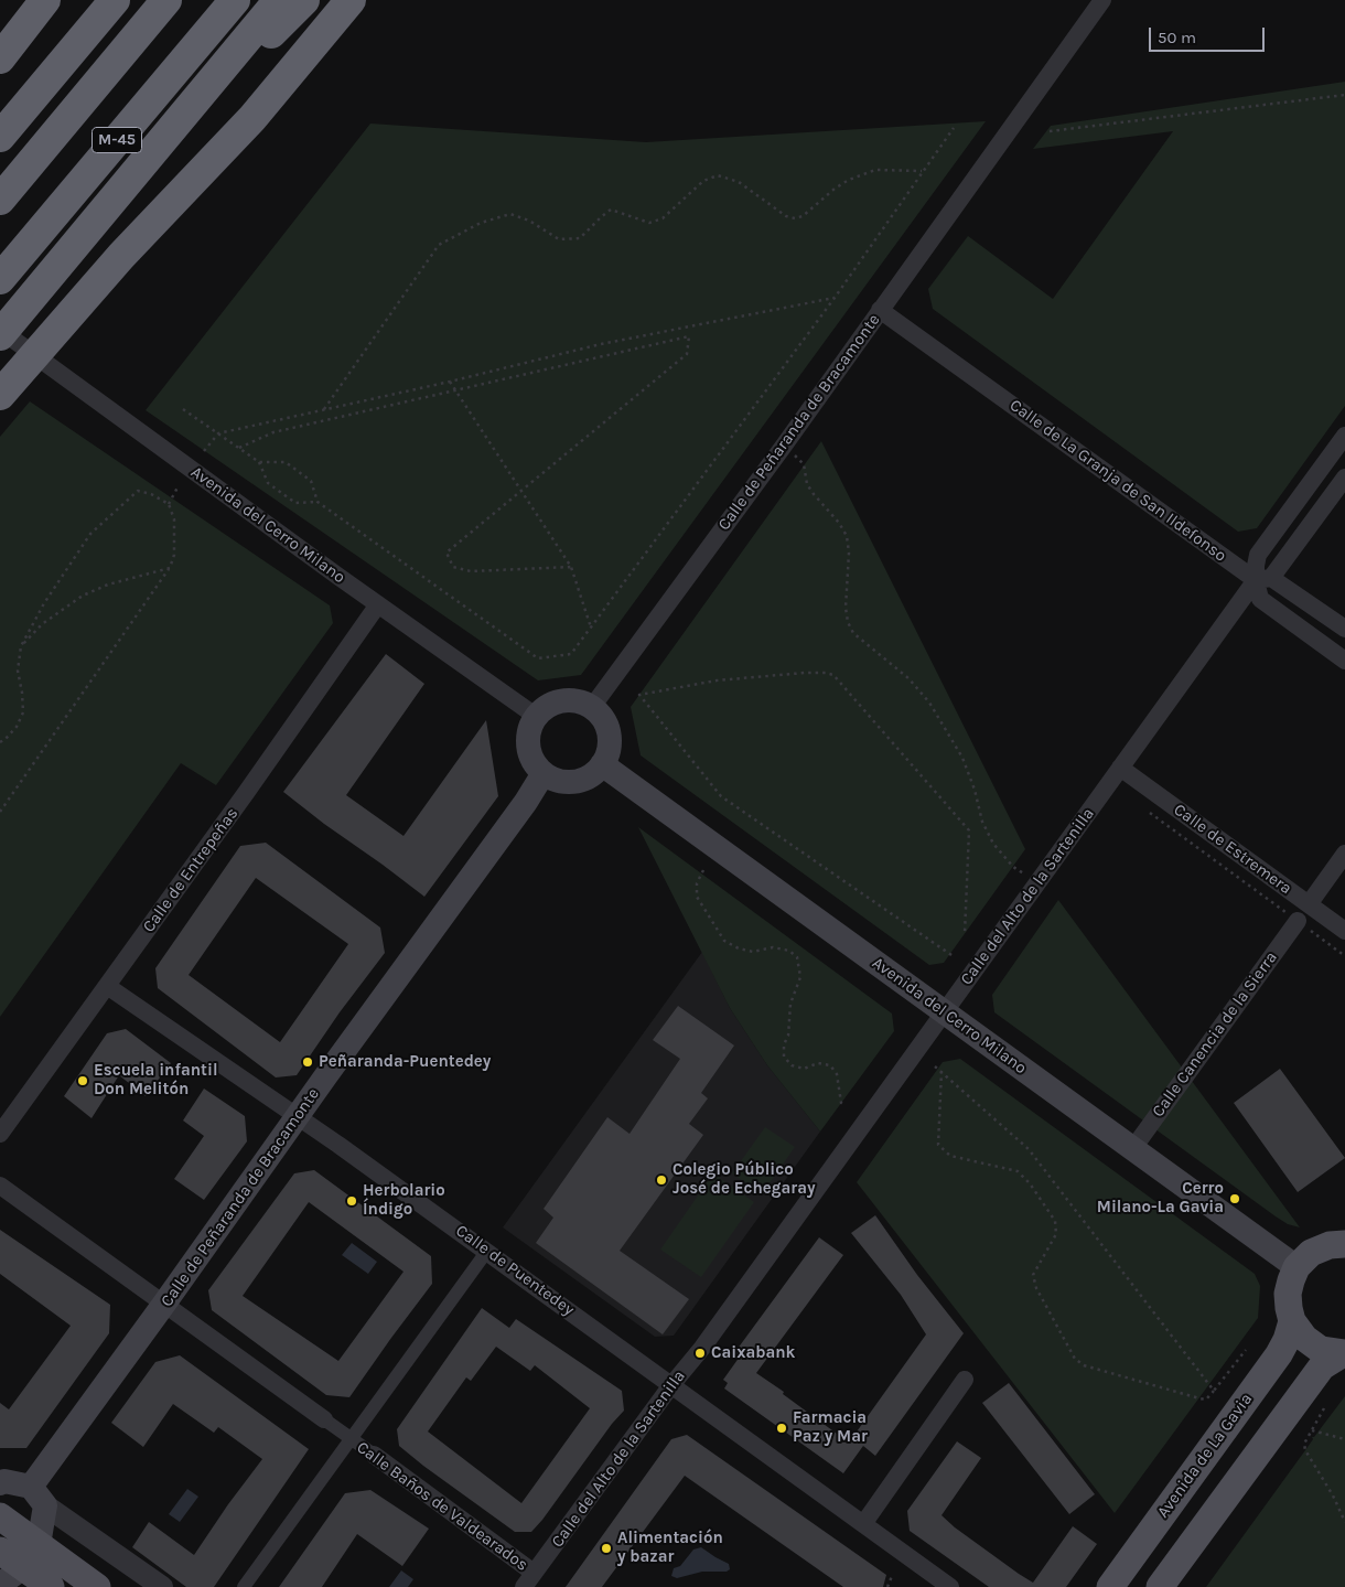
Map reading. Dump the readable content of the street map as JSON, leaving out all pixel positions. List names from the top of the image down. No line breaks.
{"streets":{"highway":["M-45"],"main road":["Calle de Peñaranda de Bracamonte","Avenida del Cerro Milano","Avenida de La Gavia"],"street":["Calle de La Granja de San Ildefonso","Calle de Estremera","Calle de Entrepeñas","Calle del Alto de la Sartenilla","Calle Canencia de la Sierra","Calle de Puentedey","Calle Baños de Valdearados"]},"crossings":[["Calle de Peñaranda de Bracamonte","Calle de La Granja de San Ildefonso"],["Calle de Peñaranda de Bracamonte","Avenida del Cerro Milano"],["Calle de Peñaranda de Bracamonte","Calle de Puentedey"],["Calle de Peñaranda de Bracamonte","Calle Baños de Valdearados"],["Calle de La Granja de San Ildefonso","Calle del Alto de la Sartenilla"],["Avenida del Cerro Milano","Calle de Entrepeñas"],["Avenida del Cerro Milano","Calle del Alto de la Sartenilla"],["Avenida del Cerro Milano","Calle Canencia de la Sierra"],["Calle de Estremera","Calle del Alto de la Sartenilla"],["Calle de Estremera","Calle Canencia de la Sierra"],["Calle de Entrepeñas","Calle de Puentedey"],["Calle del Alto de la Sartenilla","Calle de Puentedey"],["Calle del Alto de la Sartenilla","Calle Baños de Valdearados"],["Calle de Puentedey","Calle Baños de Valdearados"]],"places":["Peñaranda-Puentedey","Escuela infantil Don Melitón","Colegio Público José de Echegaray","Cerro Milano-La Gavia","Herbolario Índigo","Caixabank","Farmacia Paz y Mar","Alimentación y bazar"],"scale_bar":"50 m"}
